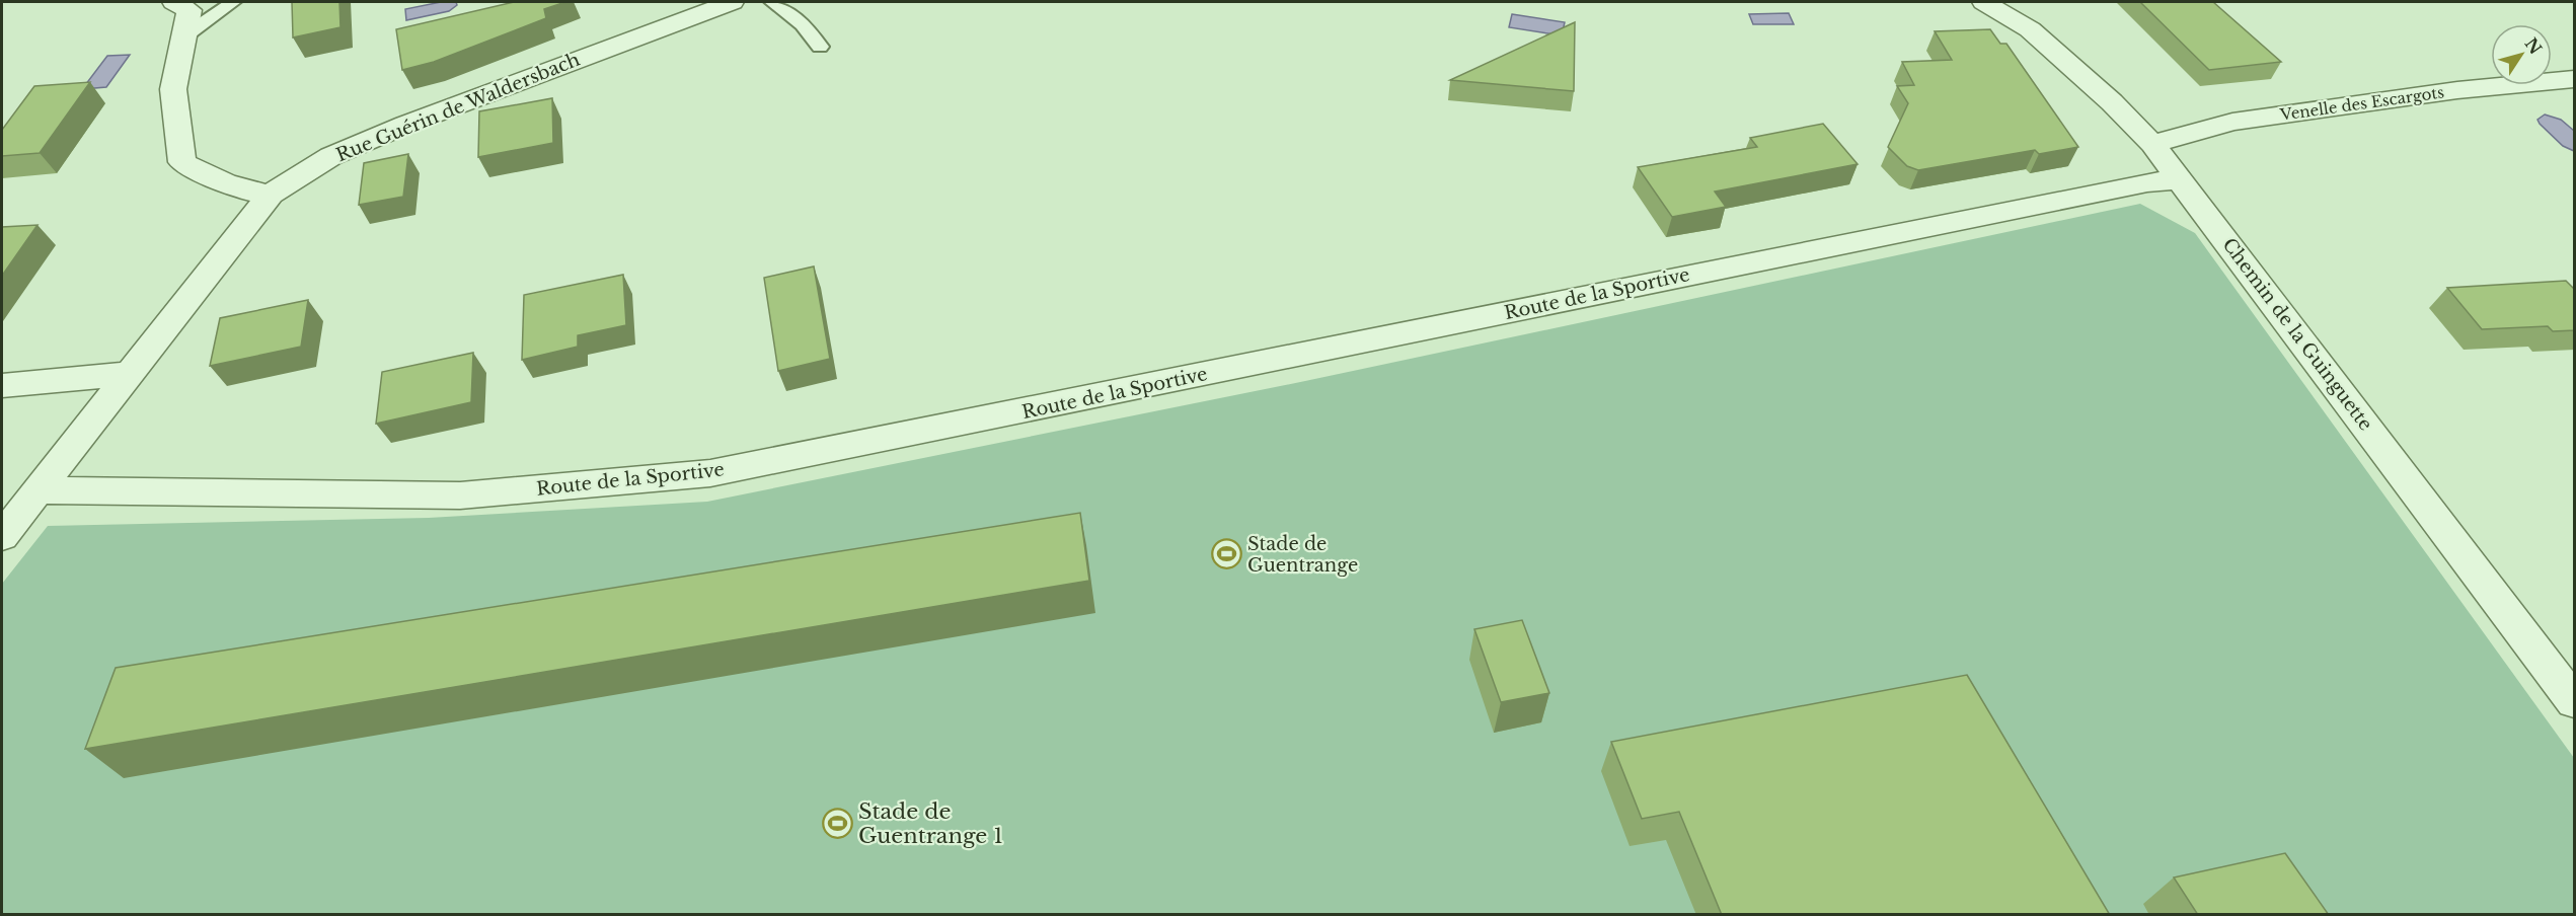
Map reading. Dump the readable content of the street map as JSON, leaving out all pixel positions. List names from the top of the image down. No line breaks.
{"streets":{"street":["Venelle des Escargots","Rue Guérin de Waldersbach","Route de la Sportive","Chemin de la Guinguette"]},"crossings":[["Venelle des Escargots","Chemin de la Guinguette"],["Rue Guérin de Waldersbach","Route de la Sportive"],["Route de la Sportive","Chemin de la Guinguette"]],"places":{"sports":["Stade de Guentrange","Stade de Guentrange 1"]},"north":"top right"}
